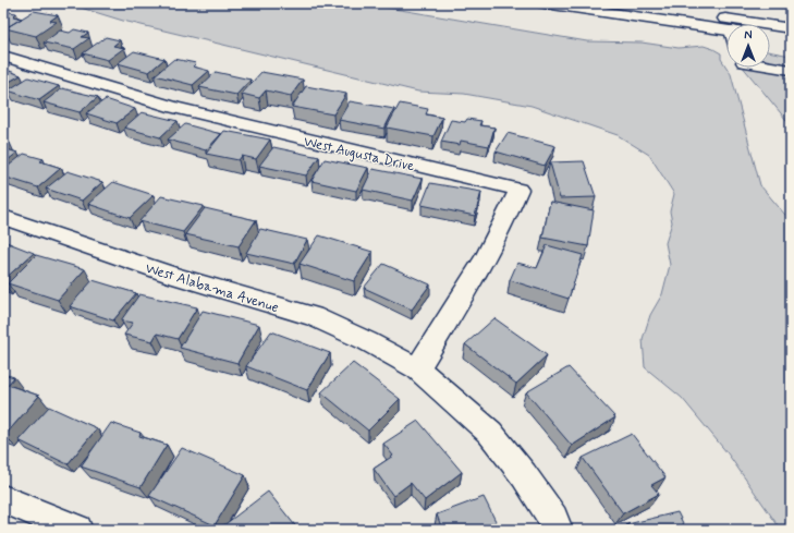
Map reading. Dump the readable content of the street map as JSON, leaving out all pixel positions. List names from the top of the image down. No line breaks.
{"streets":{"street":["West Augusta Drive","West Alabama Avenue"]},"crossings":[["West Augusta Drive","West Alabama Avenue"]],"north":"top"}
